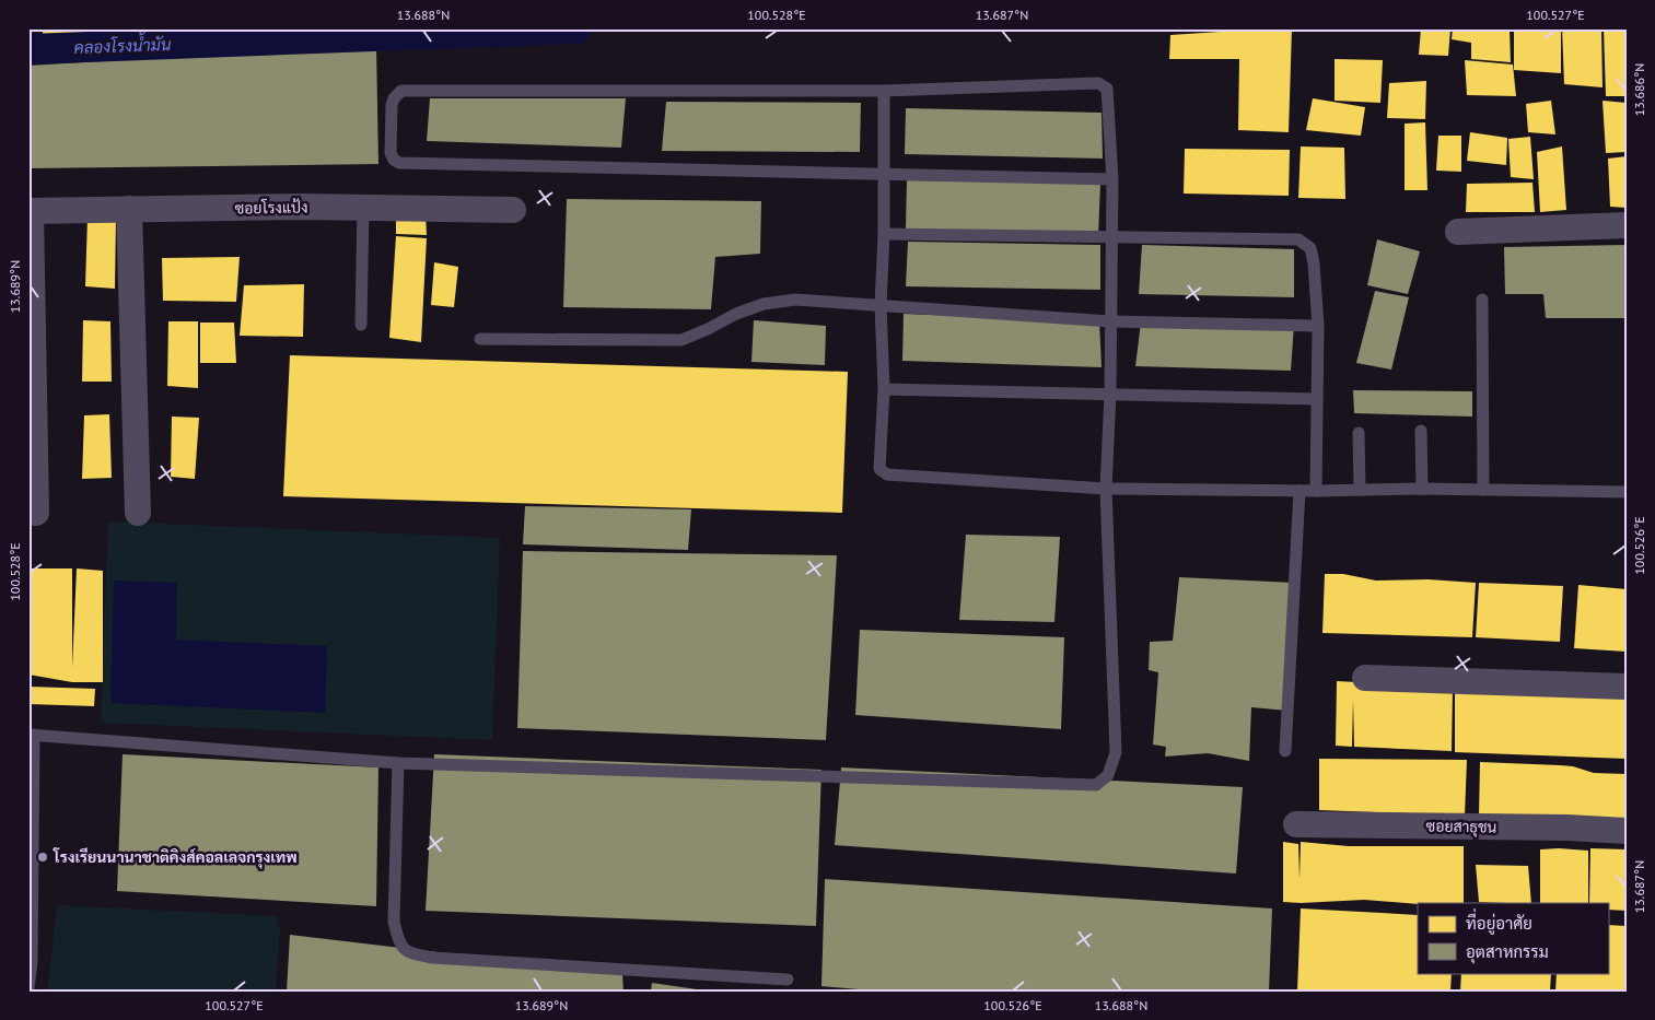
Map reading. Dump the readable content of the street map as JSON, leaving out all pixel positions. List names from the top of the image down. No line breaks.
{"streets":{"street":["ซอยโรงแป้ง","ซอยสาธุชน"]},"water":["คลองโรงน้ำมัน"],"places":["โรงเรียนนานาชาติคิงส์คอลเลจกรุงเทพ"],"legend":["ที่อยู่อาศัย","อุตสาหกรรม"],"coordinates":["13.688°N","100.528°E","13.687°N","100.527°E","13.686°N","13.689°N","100.526°E"]}
